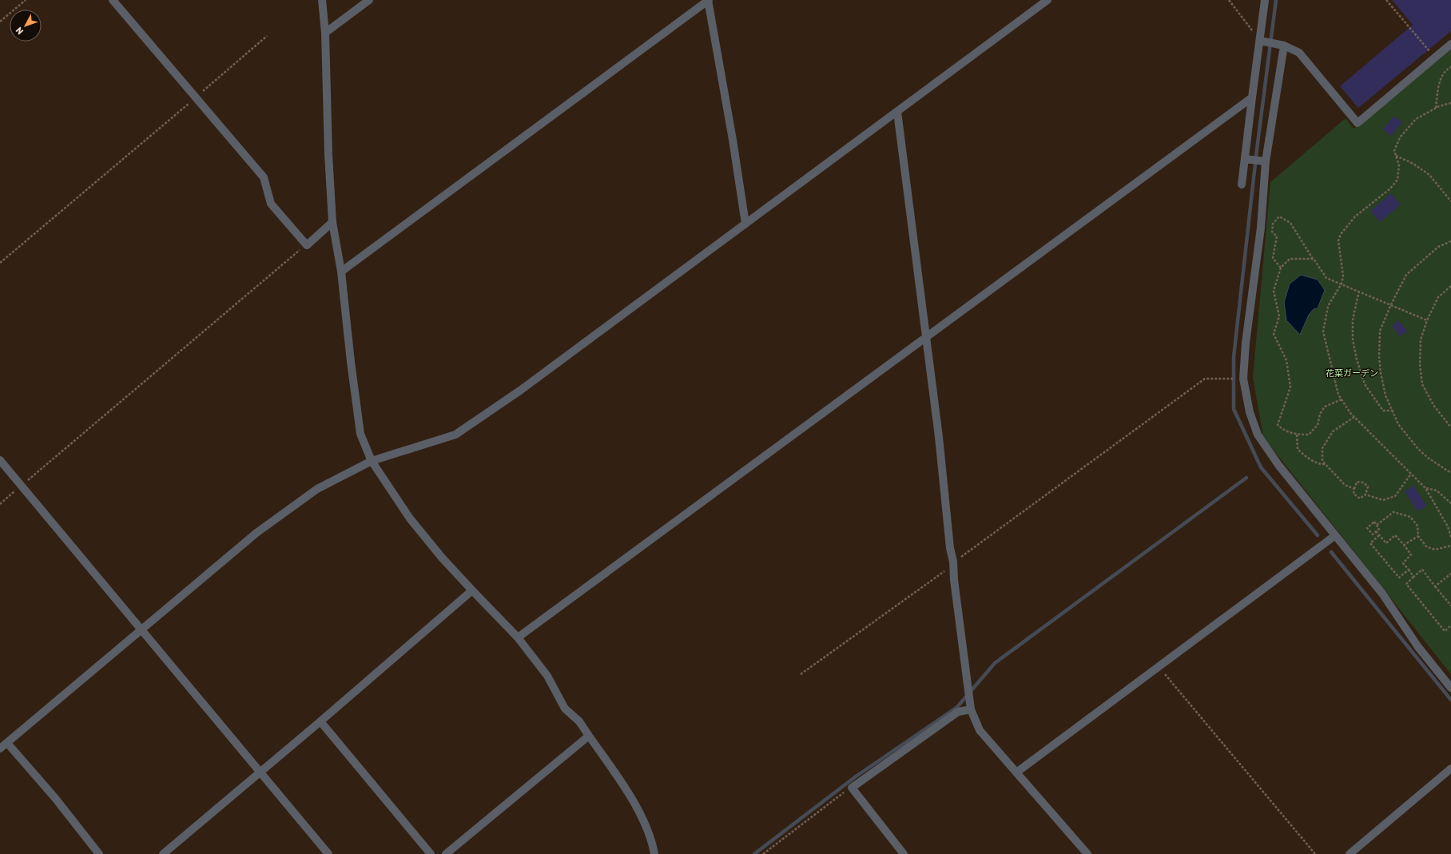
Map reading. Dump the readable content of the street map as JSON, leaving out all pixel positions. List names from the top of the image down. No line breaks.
{"parks":["花菜ガーデン"],"north":"bottom left"}
